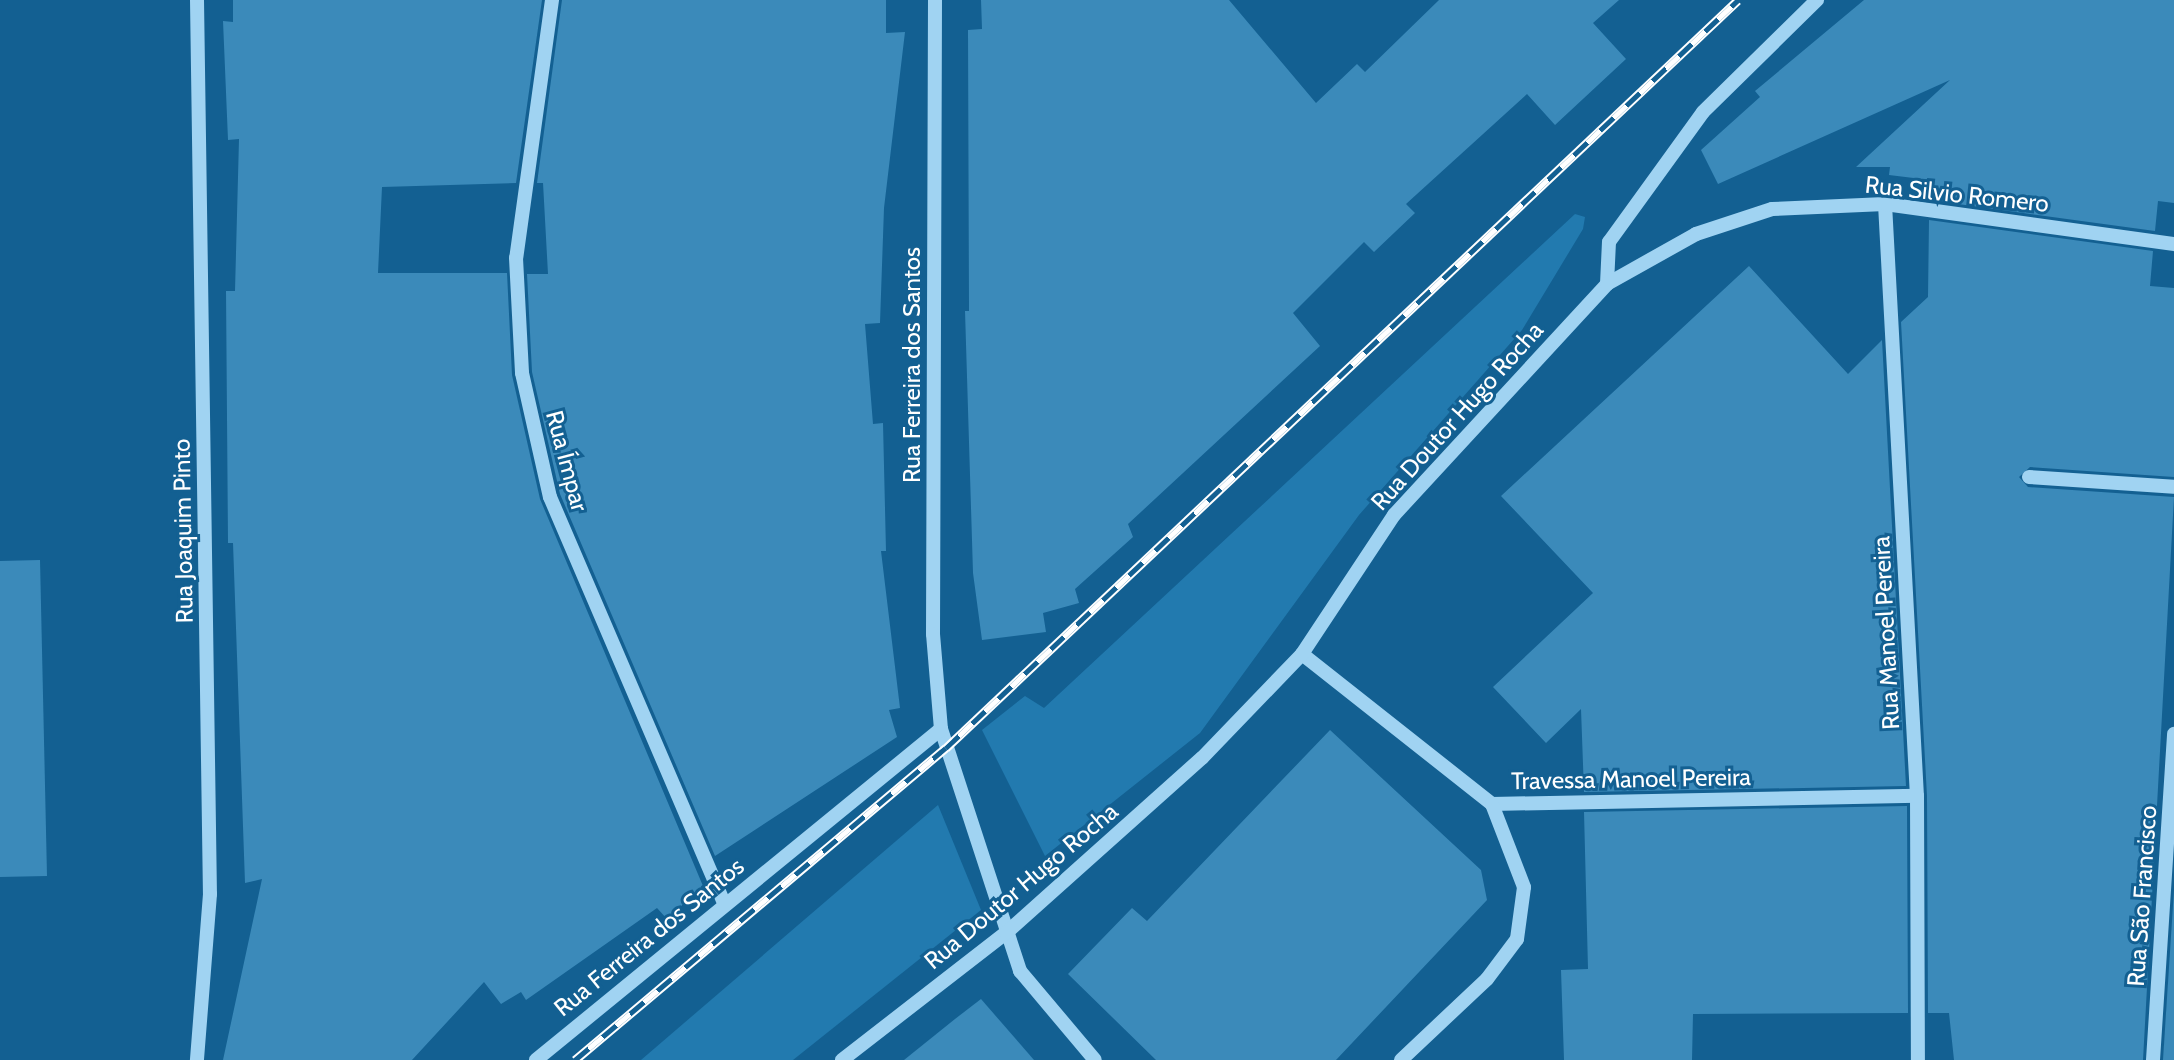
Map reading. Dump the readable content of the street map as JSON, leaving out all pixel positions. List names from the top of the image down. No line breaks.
{"streets":{"street":["Rua Silvio Romero","Rua Ferreira dos Santos","Rua Doutor Hugo Rocha","Rua Ímpar","Rua Joaquim Pinto","Rua Manoel Pereira","Travessa Manoel Pereira","Rua São Francisco"]},"crossings":[["Rua Silvio Romero","Rua Doutor Hugo Rocha"],["Rua Silvio Romero","Rua Manoel Pereira"],["Rua Ferreira dos Santos","Rua Doutor Hugo Rocha"],["Rua Ferreira dos Santos","Rua Ímpar"],["Rua Doutor Hugo Rocha","Travessa Manoel Pereira"],["Rua Manoel Pereira","Travessa Manoel Pereira"]]}
